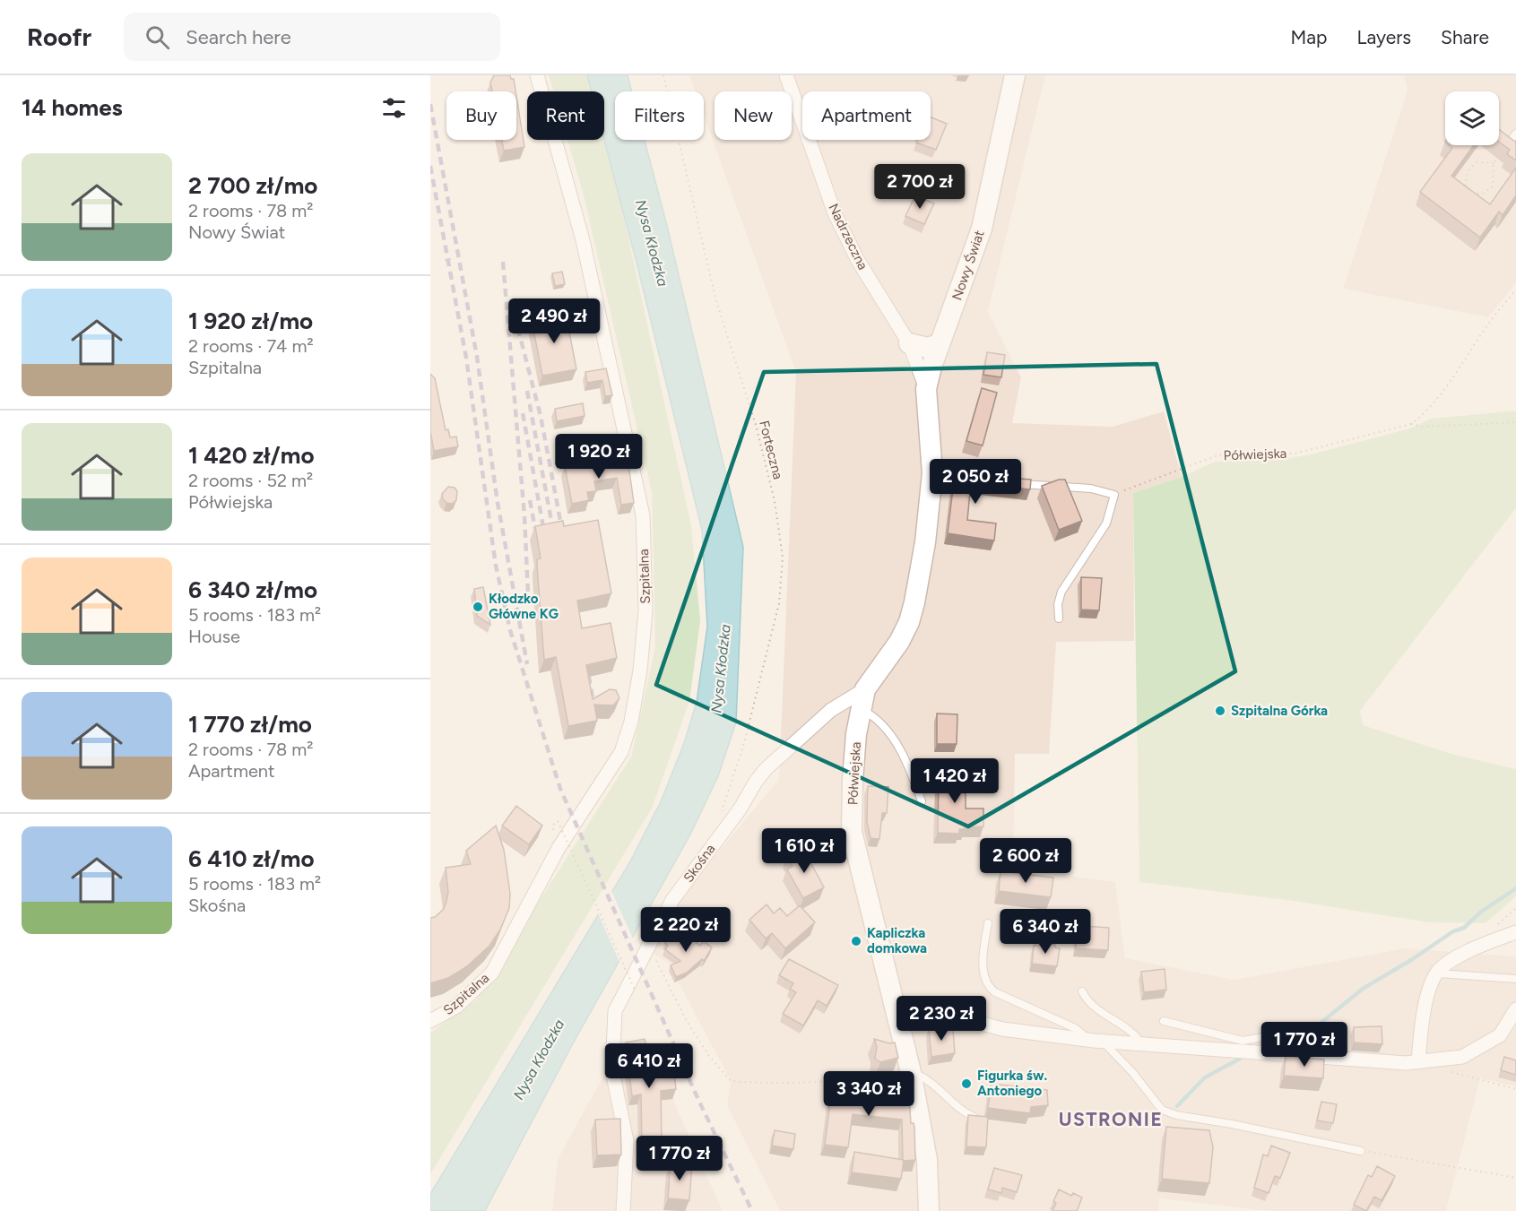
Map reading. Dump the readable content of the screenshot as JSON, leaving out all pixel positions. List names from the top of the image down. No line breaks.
{"streets":{"street":["Nadrzeczna","Nowy Świat","Półwiejska","Szpitalna","Skośna"],"path":["Forteczna"]},"crossings":[["Nadrzeczna","Nowy Świat"],["Nadrzeczna","Półwiejska"],["Nowy Świat","Półwiejska"],["Forteczna","Skośna"],["Półwiejska","Skośna"]],"districts":["USTRONIE"],"water":["Nysa Kłodzka"],"places":["Kłodzko Główne KG","Szpitalna Górka","Kapliczka domkowa","Figurka św. Antoniego"],"page":{"header":"Roofr","search":"Search here","nav":["Map","Layers","Share"],"heading":"14 homes","chip":["Buy","Rent","Filters","New","Apartment"],"list":[{"name":"2 700 zł/mo","note":"2 rooms · 78 m² · Nowy Świat"},{"name":"1 920 zł/mo","note":"2 rooms · 74 m² · Szpitalna"},{"name":"1 420 zł/mo","note":"2 rooms · 52 m² · Półwiejska"},{"name":"6 340 zł/mo","note":"5 rooms · 183 m² · House"},{"name":"1 770 zł/mo","note":"2 rooms · 78 m² · Apartment"},{"name":"6 410 zł/mo","note":"5 rooms · 183 m² · Skośna"}],"price":["2 700 zł","2 490 zł","1 920 zł","2 050 zł","1 420 zł","1 610 zł","2 600 zł","2 220 zł","6 340 zł","2 230 zł","1 770 zł","6 410 zł","3 340 zł","1 770 zł"]}}
